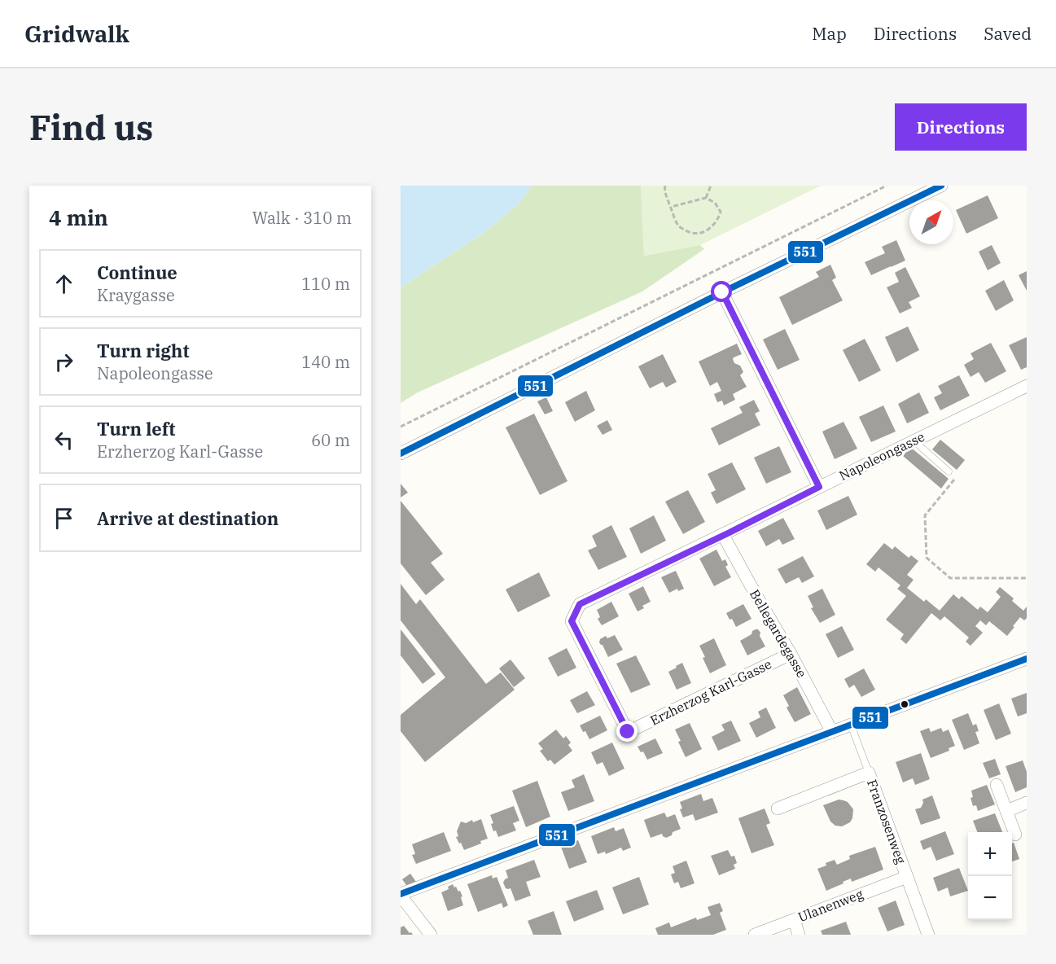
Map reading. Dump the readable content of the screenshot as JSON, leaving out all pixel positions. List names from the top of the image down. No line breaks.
{"streets":{"street":["Napoleongasse","Bellegardegasse","Erzherzog Karl-Gasse","Franzosenweg","Ulanenweg"]},"crossings":[["Napoleongasse","Bellegardegasse"],["Napoleongasse","Erzherzog Karl-Gasse"],["Bellegardegasse","Erzherzog Karl-Gasse"],["Franzosenweg","Ulanenweg"]],"lines":["transit line 551"],"north":"top right","page":{"header":"Gridwalk","nav":["Map","Directions","Saved"],"buttons":"Directions","title":"Find us","heading":["4 min","Walk · 310 m"],"list":[["Continue","Kraygasse","110 m"],["Turn right","Napoleongasse","140 m"],["Turn left","Erzherzog Karl-Gasse","60 m"],"Arrive at destination"],"map_buttons":["+","−"]}}
